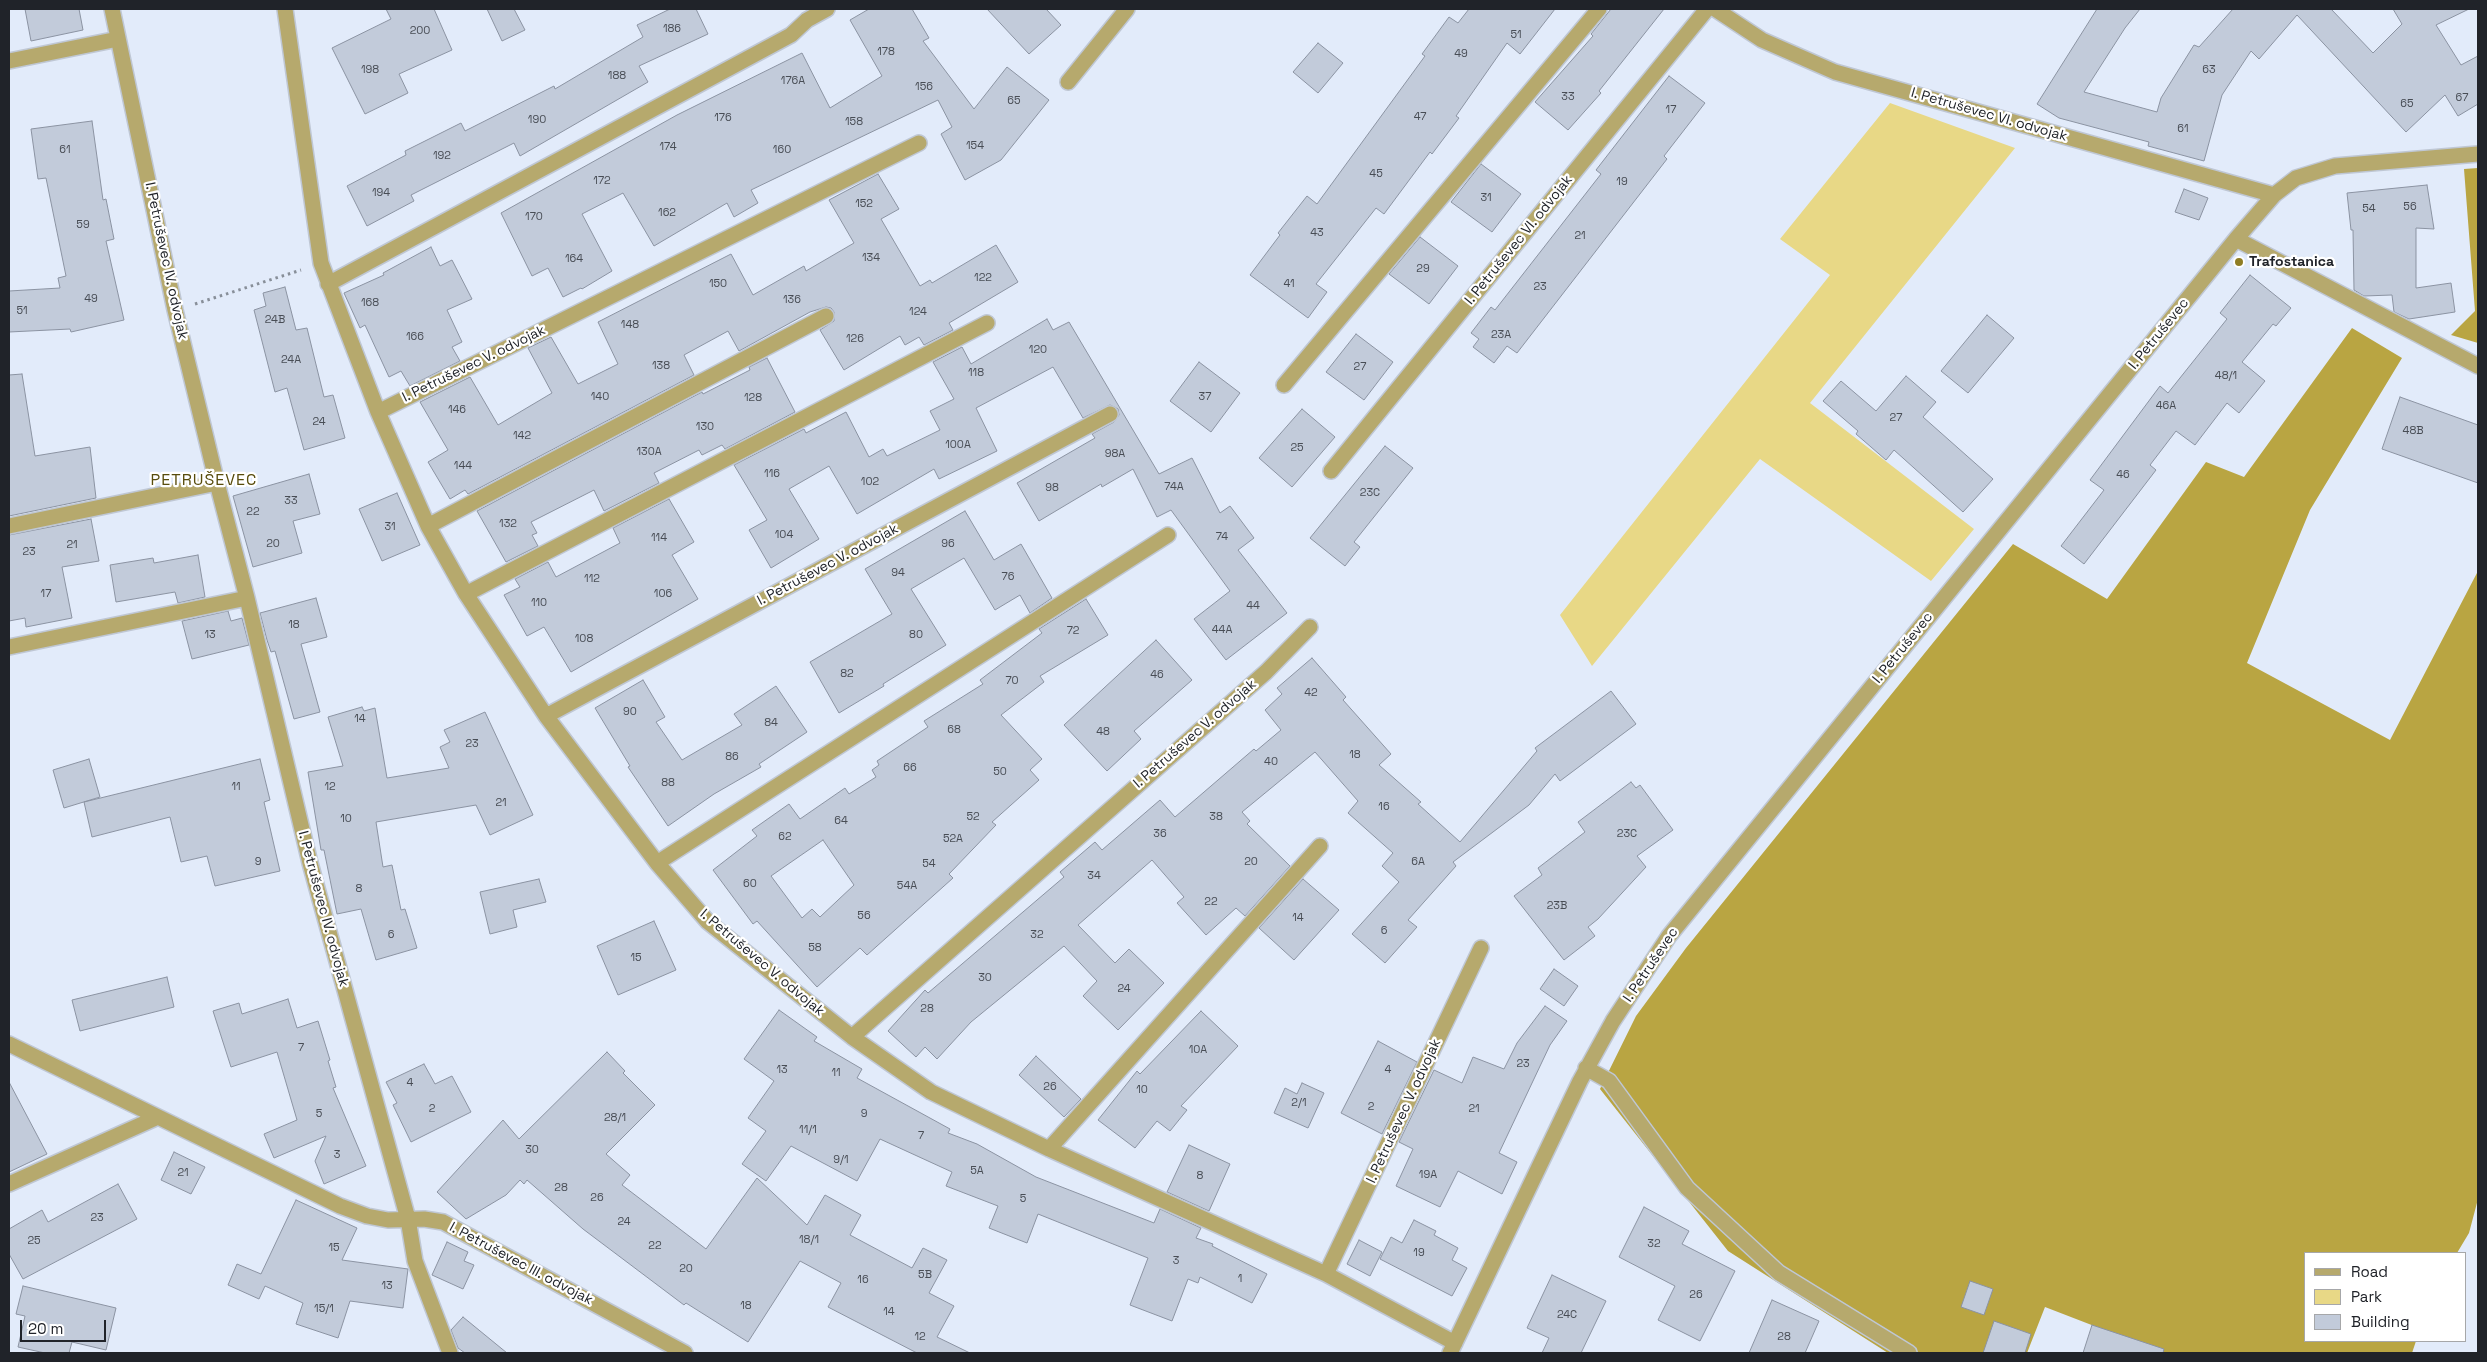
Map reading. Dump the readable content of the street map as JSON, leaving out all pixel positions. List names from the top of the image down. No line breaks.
{"streets":{"street":["I. Petruševec VI. odvojak","I. Petruševec IV. odvojak","I. Petruševec","I. Petruševec V. odvojak","I. Petruševec III. odvojak"]},"crossings":[["I. Petruševec VI. odvojak","I. Petruševec"],["I. Petruševec IV. odvojak","I. Petruševec III. odvojak"],["I. Petruševec","I. Petruševec V. odvojak"]],"districts":["PETRUŠEVEC"],"places":["Trafostanica"],"house_numbers":["186","200","51","178","49","198","63","188","176A","156","33","67","65","65","17","47","176","190","158","61","154","174","61","160","192","45","172","19","194","31","152","56","54","162","170","59","43","21","134","164","29","122","150","41","23","49","136","168","51","124","24B","148","23A","166","126","120","24A","138","27","118","48/1","140","37","128","46A","146","27","24","130","48B","142","100A","25","130A","98A","144","116","46","102","74A","98","23C","33","22","132","31","104","74","114","20","96","21","23","94","76","112","17","106","110","44","18","44A","72","13","80","108","82","46","70","42","90","14","84","68","48","23","18","86","40","66","50","88","11","12","21","16","52","38","10","64","36","23C","62","52A","9","20","6A","54","34","60","54A","8","22","23B","56","14","6","6","32","58","15","30","24","28","7","10A","23","13","4","11","4","26","10","2/1","2","2","21","5","9","28/1","11/1","7","30","3","9/1","5A","21","19A","8","28","26","5","23","24","18/1","25","32","22","15","19","3","20","5B","1","16","13","26","18","15/1","14","24C","12","28"],"legend":["Road","Park","Building"],"scale_bar":"20 m"}
